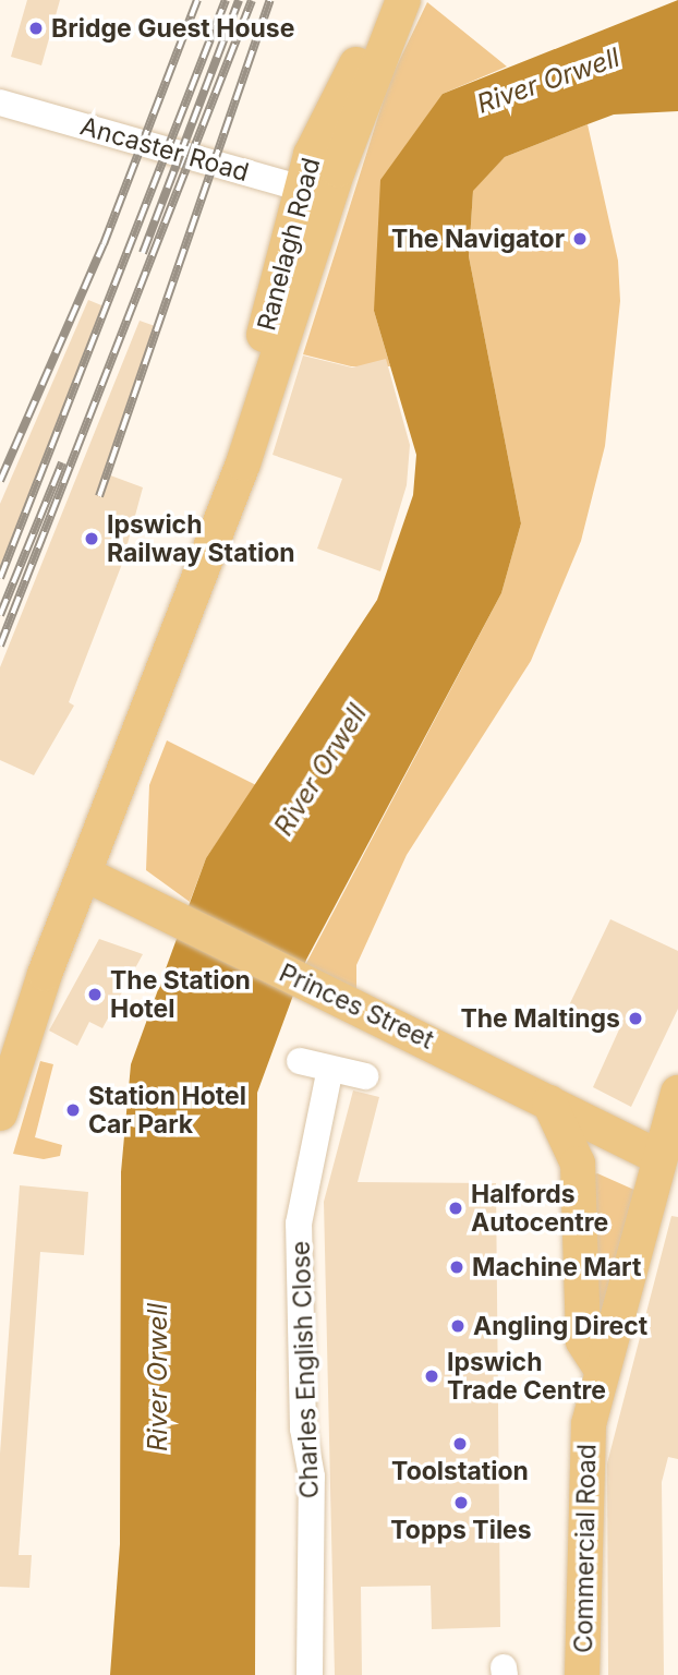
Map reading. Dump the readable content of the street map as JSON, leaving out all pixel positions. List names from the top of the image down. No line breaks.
{"streets":{"main road":["Ranelagh Road","Princes Street","Commercial Road"],"street":["Ancaster Road","Charles English Close"]},"crossings":[["Ancaster Road","Ranelagh Road"],["Ranelagh Road","Princes Street"],["Princes Street","Commercial Road"]],"water":["River Orwell"],"places":["Bridge Guest House","The Navigator","Ipswich Railway Station","The Station Hotel","The Maltings","Station Hotel Car Park","Halfords Autocentre","Machine Mart","Angling Direct","Ipswich Trade Centre","Toolstation","Topps Tiles"]}
